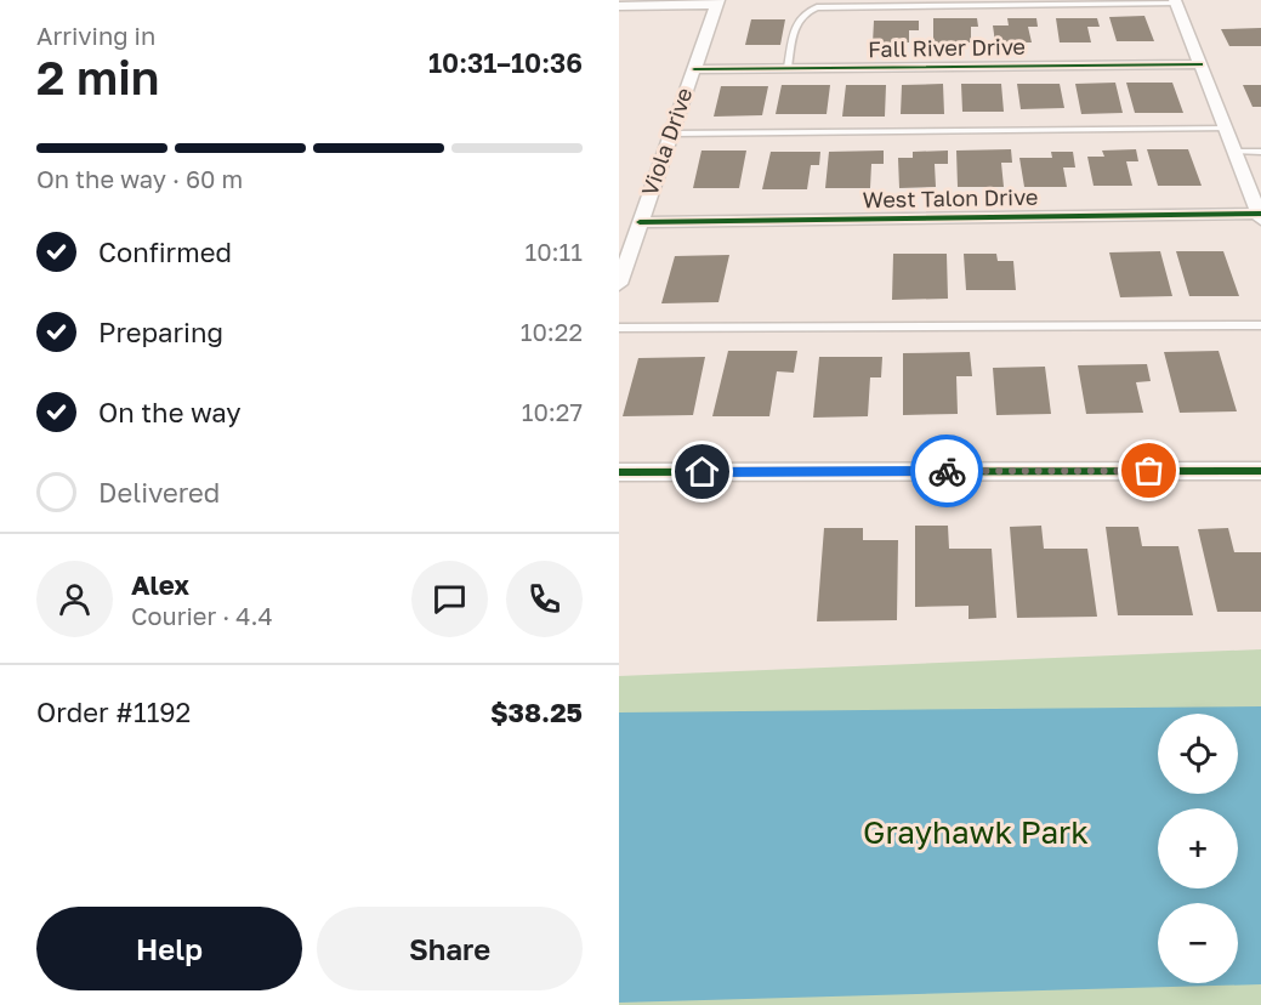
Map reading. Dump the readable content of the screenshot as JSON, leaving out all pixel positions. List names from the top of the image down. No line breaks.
{"streets":{"street":["Fall River Drive","Viola Drive","West Talon Drive"]},"crossings":[["Fall River Drive","Viola Drive"],["Viola Drive","West Talon Drive"]],"parks":["Grayhawk Park"],"page":{"heading":["2 min","Arriving in","10:31–10:36"],"panel":["Alex","Courier · 4.4","Order #1192","$38.25"],"bar":"On the way · 60 m","list":[["Confirmed","10:11"],["Preparing","10:22"],["On the way","10:27"],"Delivered"],"map_buttons":["+","−"],"buttons":["Help","Share"]}}
